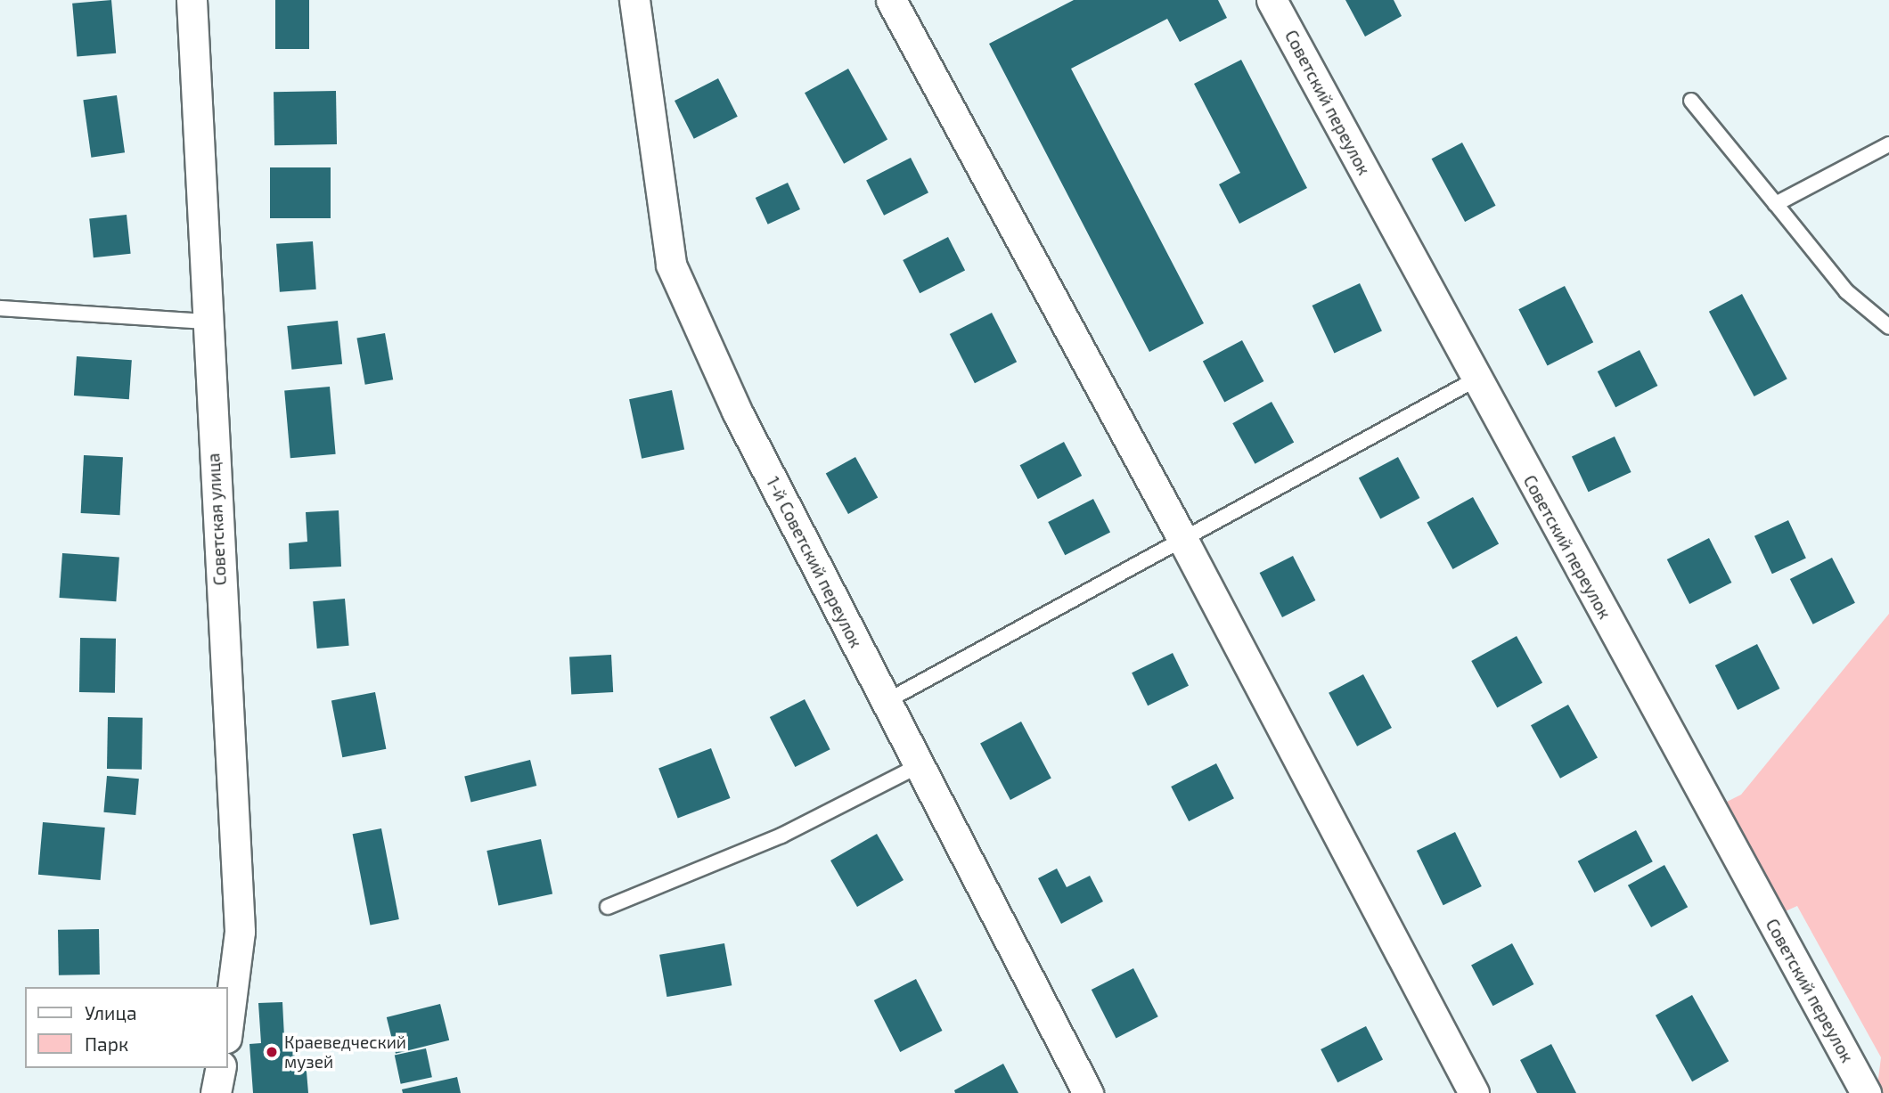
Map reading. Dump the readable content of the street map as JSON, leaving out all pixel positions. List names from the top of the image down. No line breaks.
{"streets":{"street":["Советский переулок","Советская улица","1-й Советский переулок"]},"places":["Краеведческий музей"],"legend":["Улица","Парк"]}
